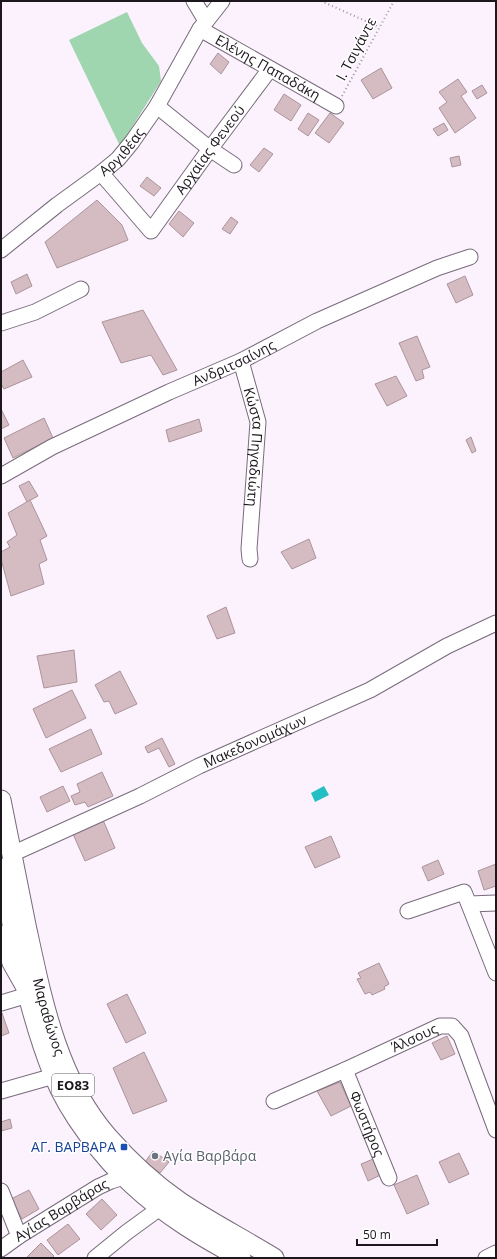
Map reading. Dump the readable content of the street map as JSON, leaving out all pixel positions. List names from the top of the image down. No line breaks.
{"streets":{"main road":["Μαραθώνος","ΕΟ83"],"street":["Ελένης Παπαδάκη","Αργιθέας","Αρχαίας Φενεού","Ανδριτσαίνης","Κώστα Πηγαδιώτη","Μακεδονομάχων","Άλσους","Φωστήρος","Αγίας Βαρβάρας"],"path":["Ι. Τσιγάντε"]},"crossings":[["Ι. Τσιγάντε","Ελένης Παπαδάκη"],["Ελένης Παπαδάκη","Αργιθέας"],["Ελένης Παπαδάκη","Αρχαίας Φενεού"],["Αργιθέας","Αρχαίας Φενεού"],["Ανδριτσαίνης","Κώστα Πηγαδιώτη"],["Μακεδονομάχων","Μαραθώνος"],["Μαραθώνος","Αγίας Βαρβάρας"],["Άλσους","Φωστήρος"]],"places":{"transit":["ΑΓ. ΒΑΡΒΑΡΑ"],"other":["Αγία Βαρβάρα"]},"scale_bar":"50 m"}
